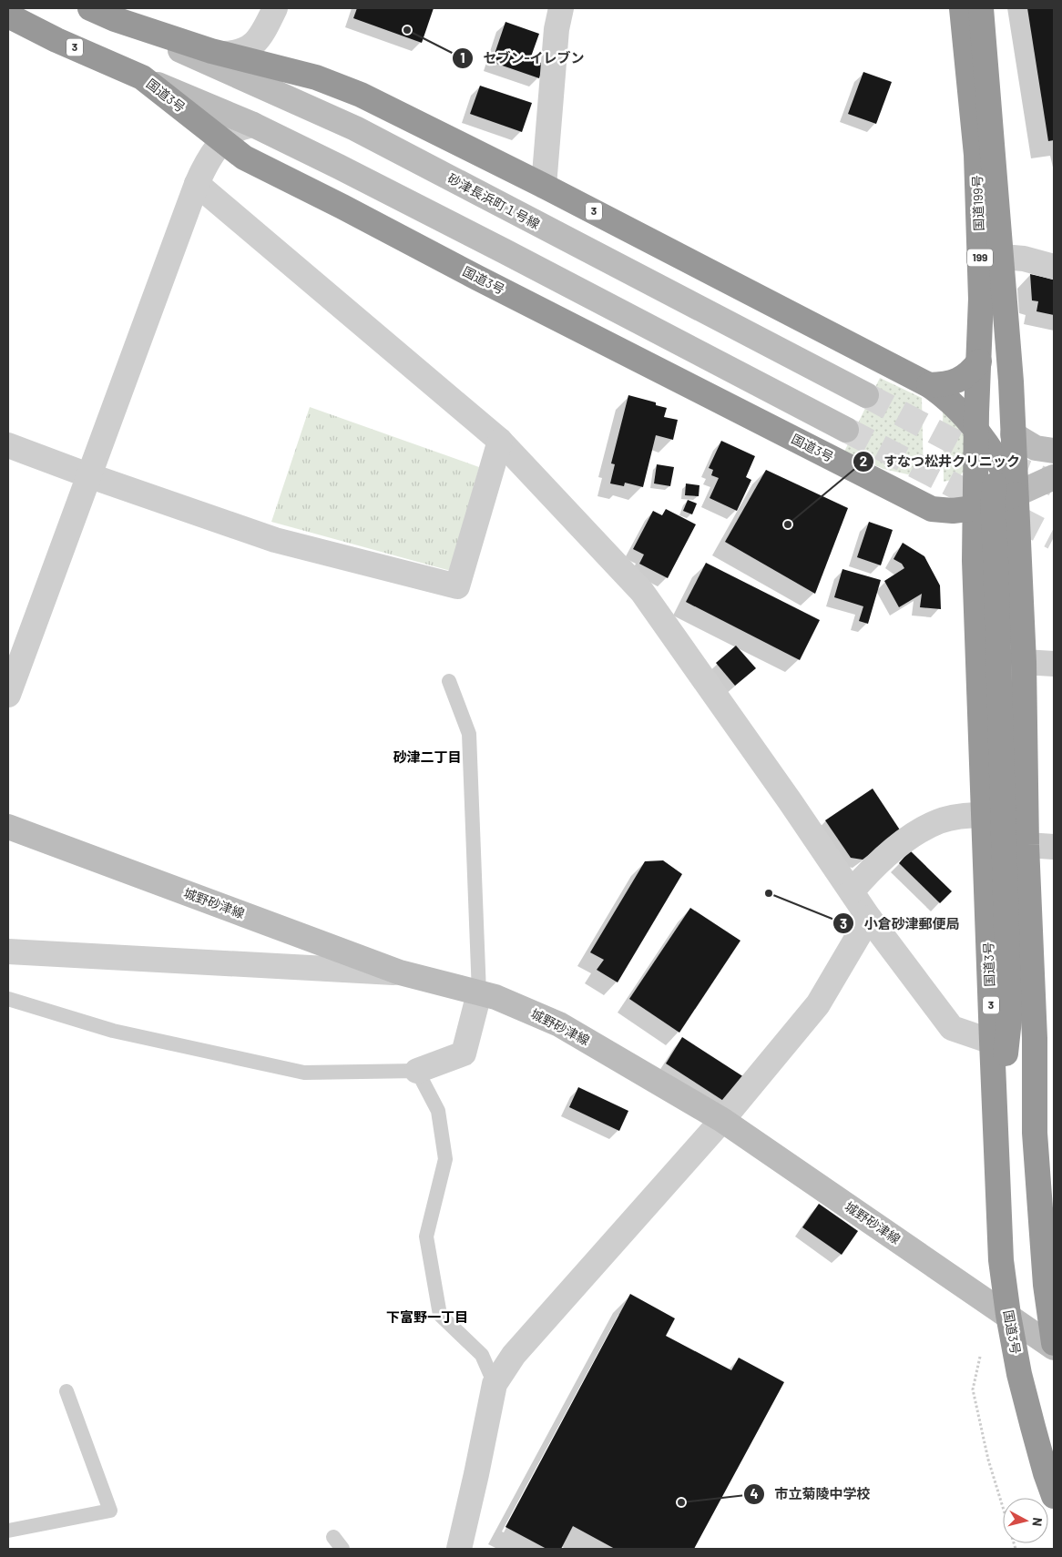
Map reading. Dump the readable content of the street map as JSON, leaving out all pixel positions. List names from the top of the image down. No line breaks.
{"streets":{"highway":["3","国道3号","国道199号","199"],"street":["砂津長浜町１号線","城野砂津線"]},"crossings":[["国道3号","砂津長浜町１号線"],["国道3号","国道199号"],["国道3号","城野砂津線"]],"districts":["砂津二丁目","下富野一丁目"],"places":["セブン-イレブン","すなつ松井クリニック","小倉砂津郵便局","市立菊陵中学校"],"north":"right"}
